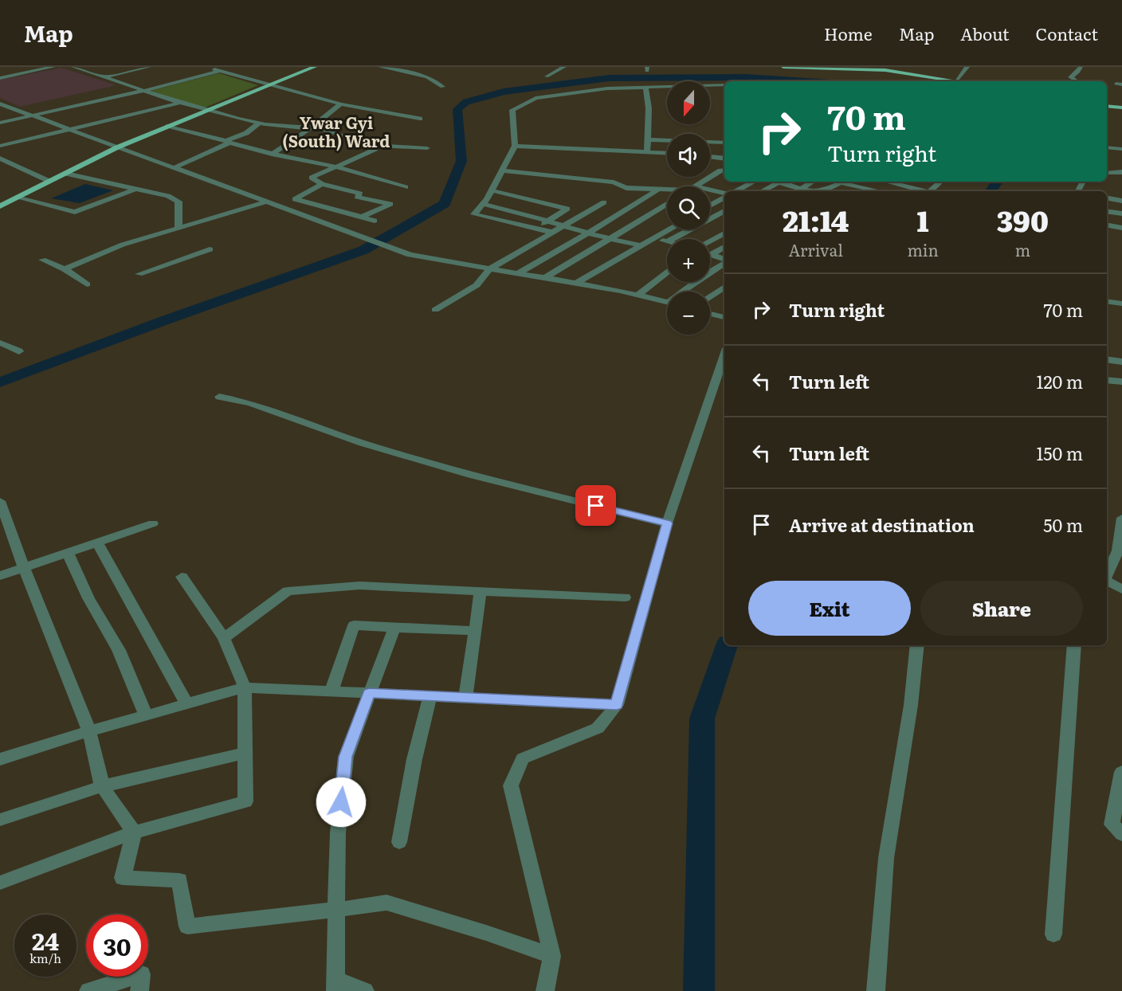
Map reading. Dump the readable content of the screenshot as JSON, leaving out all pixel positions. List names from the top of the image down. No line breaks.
{"districts":["Ywar Gyi (South) Ward"],"north":"bottom","page":{"header":"Map","nav":["Home","Map","About","Contact"],"map_buttons":["+","−"],"turn":["70 m","Turn right"],"eta":["21:14","Arrival","1","min","390","m"],"list":[{"name":"Turn right","value":"70 m"},{"name":"Turn left","value":"120 m"},{"name":"Turn left","value":"150 m"},{"name":"Arrive at destination","value":"50 m"}],"buttons":["Exit","Share"],"speed":"24 km/h","limit":"30"}}
